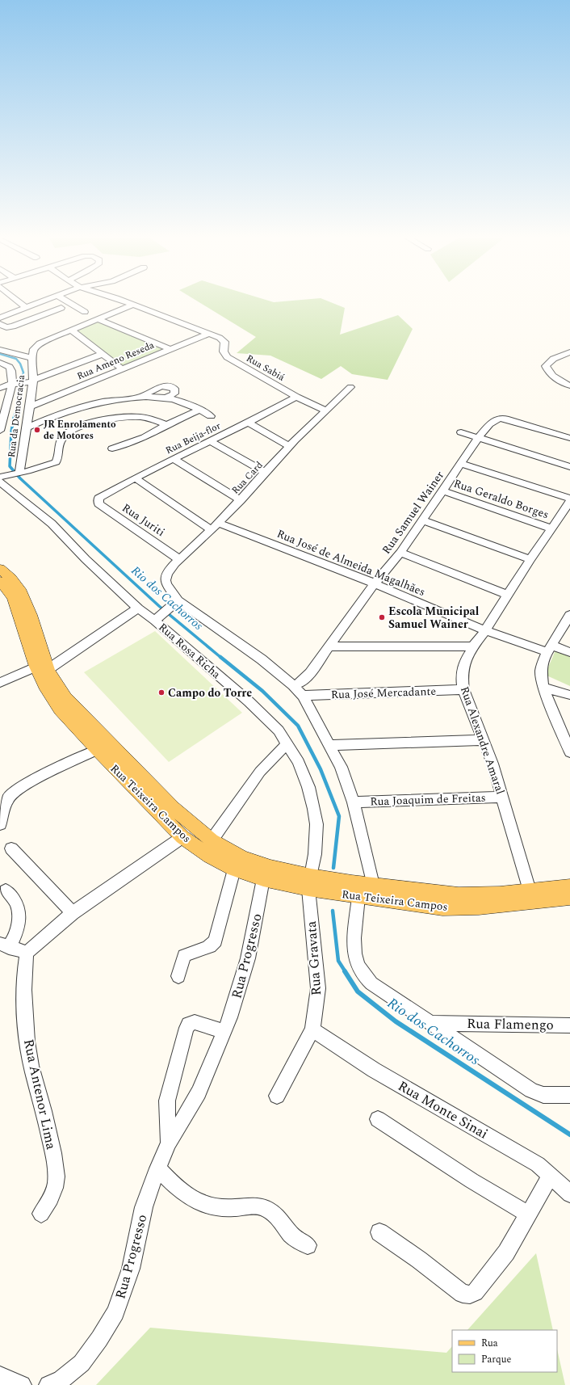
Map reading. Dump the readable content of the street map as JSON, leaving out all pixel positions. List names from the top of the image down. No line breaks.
{"streets":{"main road":["Rua Teixeira Campos"],"street":["Rua Ameno Reseda","Rua Sabiá","Rua da Democracia","Rua Beija-flor","Rua Card","Rua Geraldo Borges","Rua Samuel Wainer","Rua Juriti","Rua José de Almeida Magalhães","Rua Rosa Richa","Rua José Mercadante","Rua Alexandre Amaral","Rua Joaquim de Freitas","Rua Progresso","Rua Gravata","Rua Flamengo","Rua Antenor Lima","Rua Monte Sinai"]},"crossings":[["Rua Ameno Reseda","Rua Sabiá"],["Rua Ameno Reseda","Rua da Democracia"],["Rua Sabiá","Rua Beija-flor"],["Rua Sabiá","Rua Card"],["Rua Beija-flor","Rua Juriti"],["Rua Card","Rua Juriti"],["Rua Card","Rua José de Almeida Magalhães"],["Rua Geraldo Borges","Rua Samuel Wainer"],["Rua Geraldo Borges","Rua Alexandre Amaral"],["Rua Samuel Wainer","Rua José de Almeida Magalhães"],["Rua José de Almeida Magalhães","Rua Alexandre Amaral"],["Rua Rosa Richa","Rua Teixeira Campos"],["Rua Rosa Richa","Rua Gravata"],["Rua José Mercadante","Rua Alexandre Amaral"],["Rua Alexandre Amaral","Rua Joaquim de Freitas"],["Rua Alexandre Amaral","Rua Teixeira Campos"],["Rua Teixeira Campos","Rua Progresso"],["Rua Teixeira Campos","Rua Gravata"],["Rua Teixeira Campos","Rua Flamengo"],["Rua Gravata","Rua Monte Sinai"]],"water":["Rio dos Cachorros"],"places":["JR Enrolamento de Motores","Escola Municipal Samuel Wainer","Campo do Torre"],"legend":["Rua","Parque"]}
